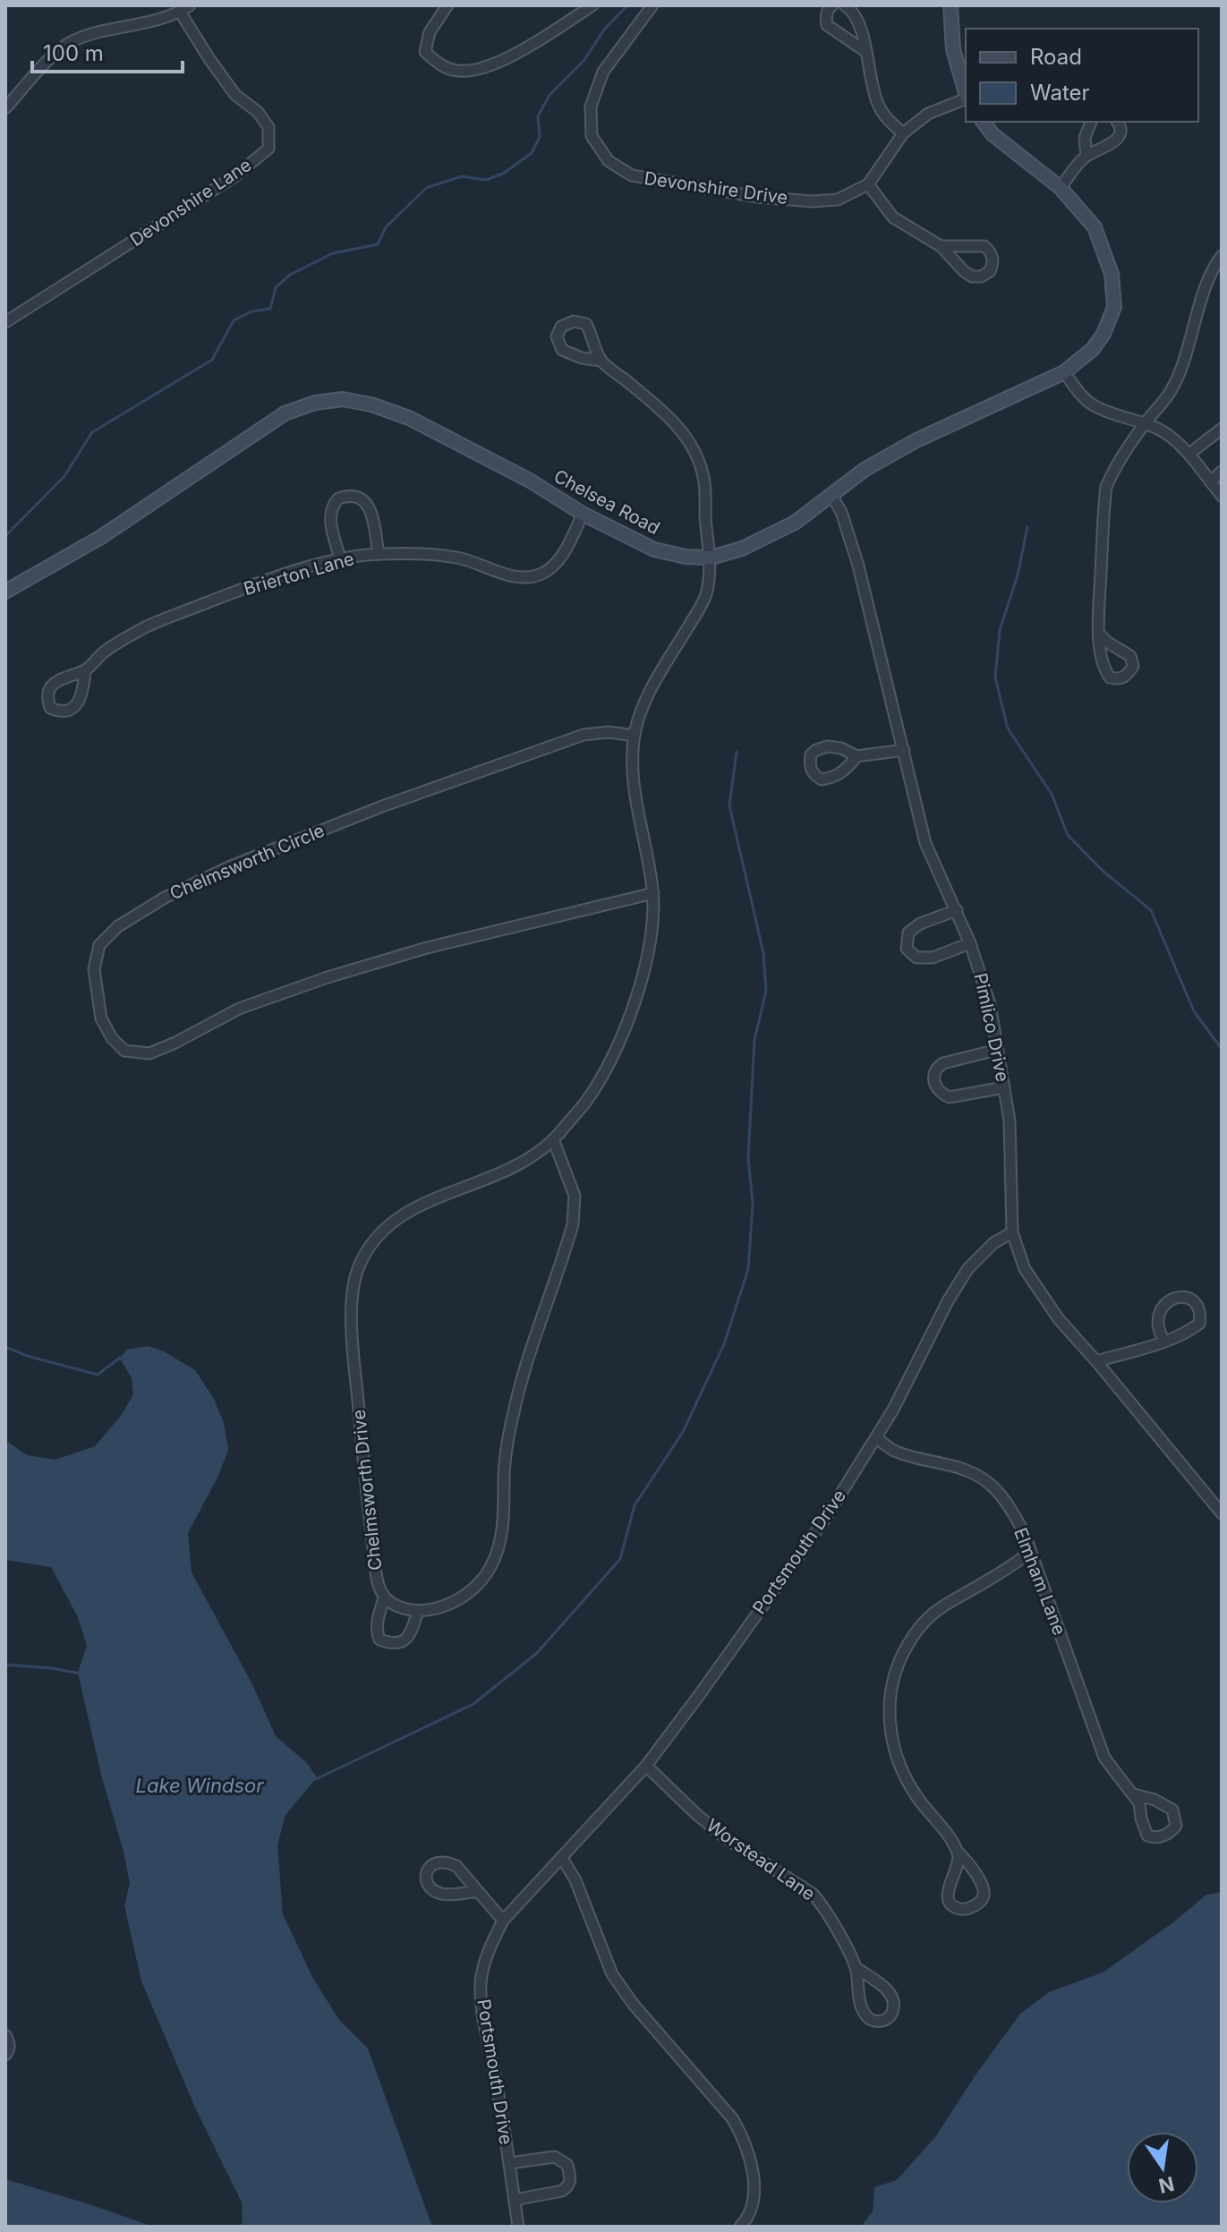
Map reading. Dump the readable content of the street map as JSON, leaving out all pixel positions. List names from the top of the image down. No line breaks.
{"streets":{"street":["Devonshire Drive","Devonshire Lane","Chelsea Road","Brierton Lane","Chelmsworth Circle","Pimlico Drive","Chelmsworth Drive","Portsmouth Drive","Elmham Lane","Worstead Lane"]},"crossings":[["Chelsea Road","Brierton Lane"],["Chelsea Road","Pimlico Drive"],["Chelsea Road","Chelmsworth Drive"],["Chelmsworth Circle","Chelmsworth Drive"],["Pimlico Drive","Portsmouth Drive"],["Portsmouth Drive","Elmham Lane"],["Portsmouth Drive","Worstead Lane"]],"water":["Lake Windsor"],"legend":["Road","Water"],"scale_bar":"100 m","north":"bottom"}
